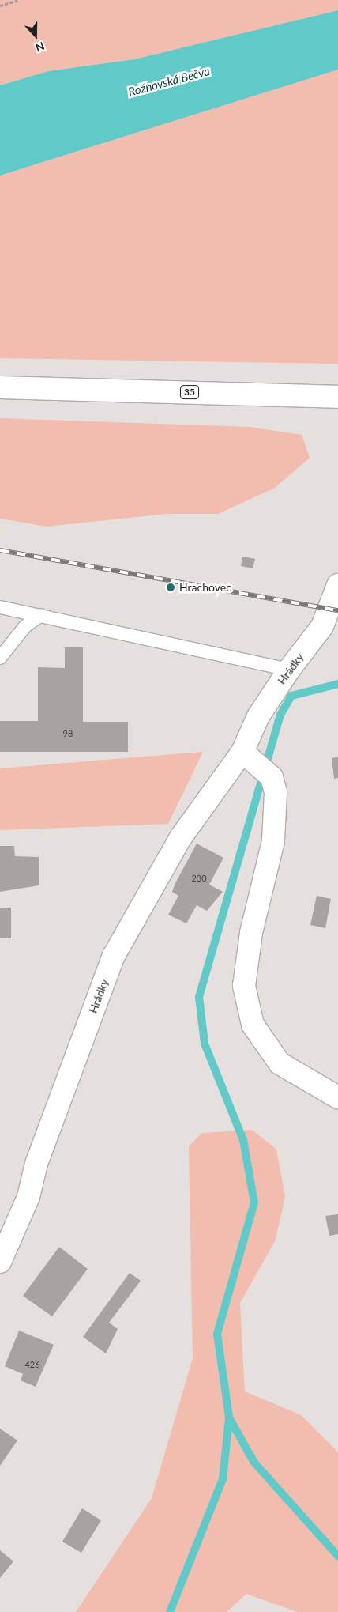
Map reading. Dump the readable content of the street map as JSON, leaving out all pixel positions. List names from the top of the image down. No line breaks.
{"streets":{"street":["35","Hrádky"]},"water":["Rožnovská Bečva"],"places":["Hrachovec"],"house_numbers":["98","230","426"],"north":"bottom"}
